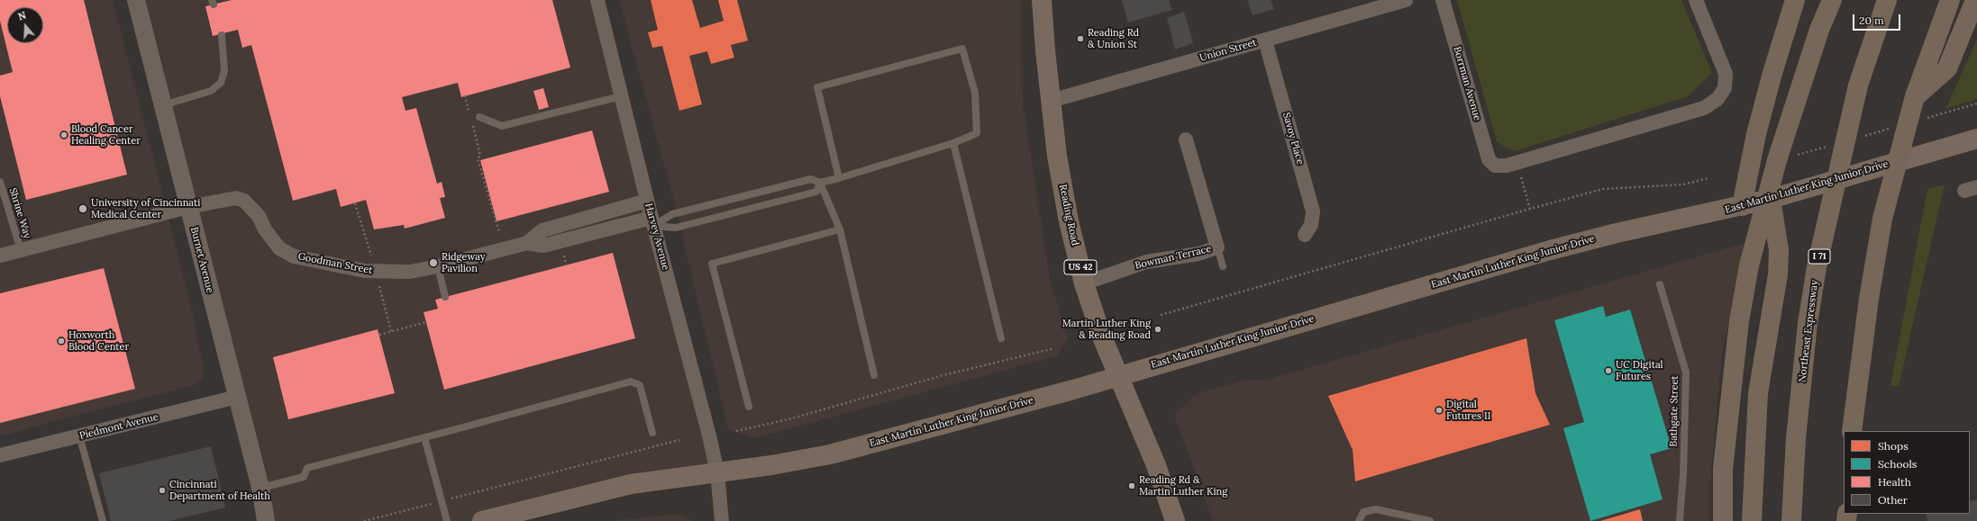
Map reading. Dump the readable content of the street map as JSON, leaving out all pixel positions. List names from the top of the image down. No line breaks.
{"streets":{"highway":["I 71","Northeast Expressway"],"main road":["East Martin Luther King Junior Drive","Reading Road","US 42"],"street":["Union Street","Borrman Avenue","Savoy Place","Harvey Avenue","Bowman Terrace","Burnet Avenue","Goodman Street","Piedmont Avenue"],"lane":["Shrine Way","Bathgate Street"]},"crossings":[["Union Street","Savoy Place"],["Union Street","Reading Road"],["East Martin Luther King Junior Drive","Reading Road"],["East Martin Luther King Junior Drive","Harvey Avenue"],["Shrine Way","Goodman Street"],["Reading Road","Bowman Terrace"],["Harvey Avenue","Goodman Street"],["Burnet Avenue","Goodman Street"],["Burnet Avenue","Piedmont Avenue"]],"places":["Reading Rd & Union St","Blood Cancer Healing Center","University of Cincinnati Medical Center","Ridgeway Pavilion","Martin Luther King & Reading Road","Hoxworth Blood Center","UC Digital Futures","Digital Futures II","Reading Rd & Martin Luther King","Cincinnati Department of Health"],"legend":["Shops","Schools","Health","Other"],"scale_bar":"20 m","north":"top"}
